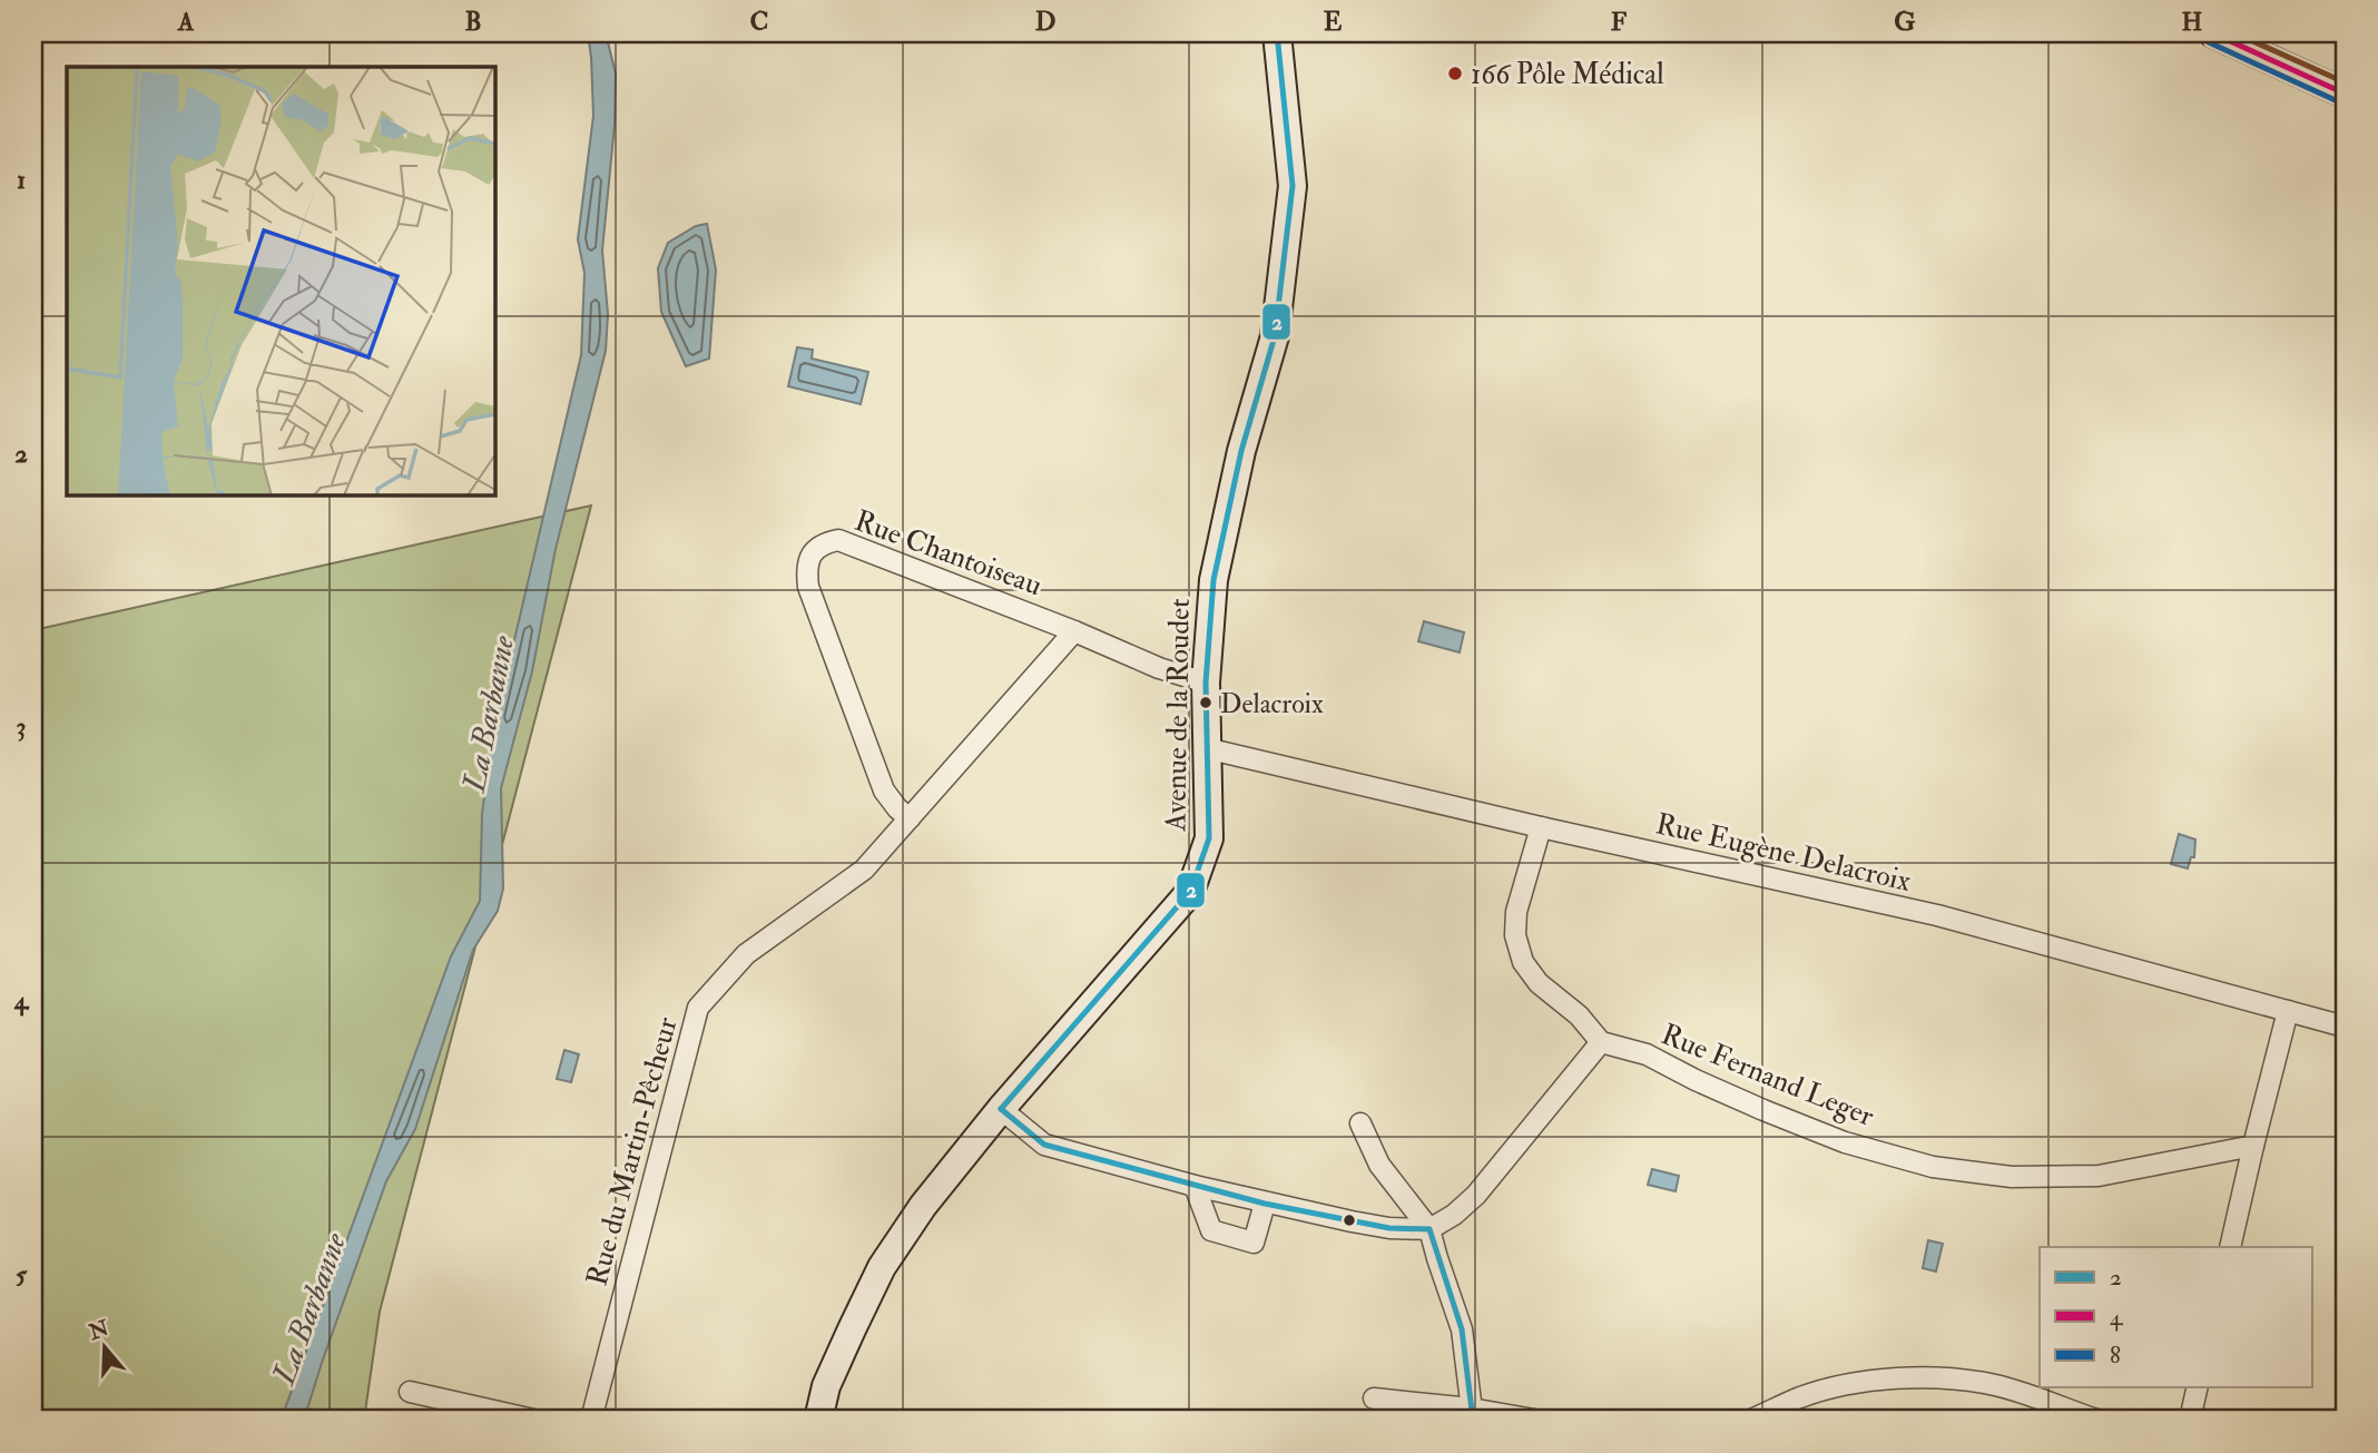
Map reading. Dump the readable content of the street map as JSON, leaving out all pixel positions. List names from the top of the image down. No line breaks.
{"streets":{"street":["Rue Chantoiseau","Avenue de la Roudet","Rue Eugène Delacroix","Rue Fernand Leger","Rue du Martin-Pêcheur"]},"crossings":[["Rue Chantoiseau","Avenue de la Roudet"],["Rue Chantoiseau","Rue du Martin-Pêcheur"],["Avenue de la Roudet","Rue Eugène Delacroix"]],"water":["La Barbanne"],"places":["166 Pôle Médical","Delacroix"],"lines":["transit line 2","transit line 4","transit line 8"],"legend":["2","4","8"],"north":"top","grid":{"columns":["A","B","C","D","E","F","G","H"],"rows":["1","2","3","4","5"]}}
